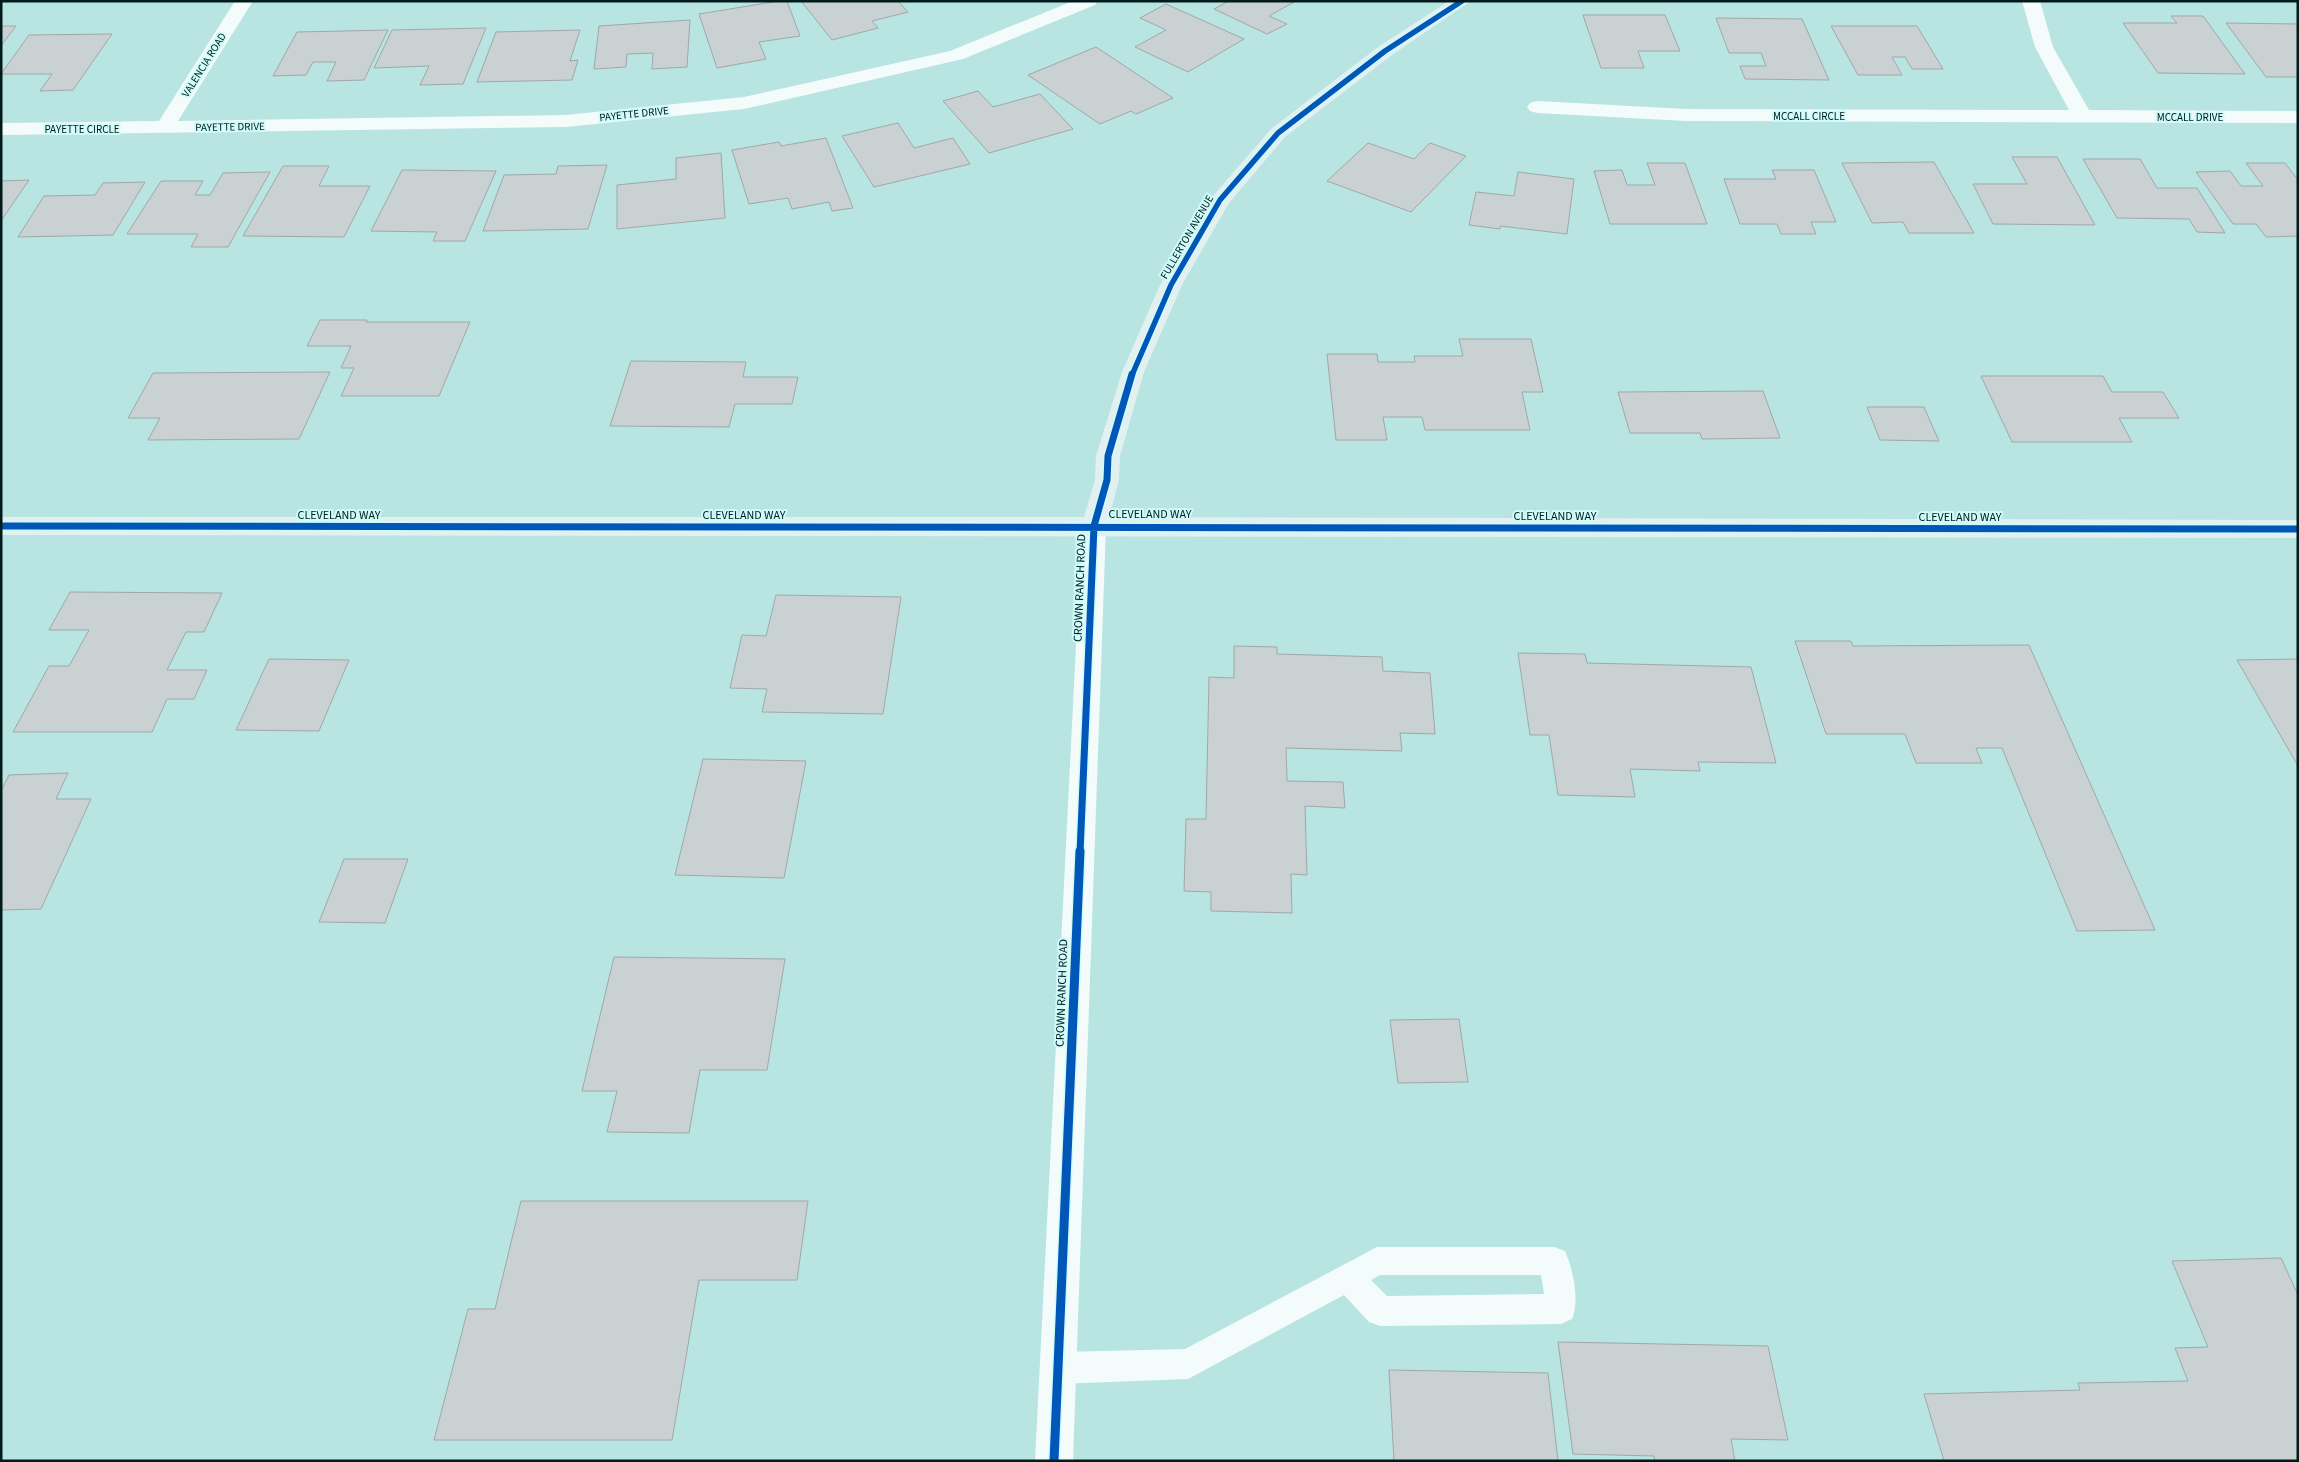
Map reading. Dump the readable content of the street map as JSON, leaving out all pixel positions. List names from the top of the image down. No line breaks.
{"streets":{"street":["VALENCIA ROAD","PAYETTE DRIVE","MCCALL CIRCLE","MCCALL DRIVE","PAYETTE CIRCLE","FULLERTON AVENUE","CLEVELAND WAY","CROWN RANCH ROAD"]},"crossings":[["VALENCIA ROAD","PAYETTE DRIVE"],["VALENCIA ROAD","PAYETTE CIRCLE"],["PAYETTE DRIVE","PAYETTE CIRCLE"],["MCCALL CIRCLE","MCCALL DRIVE"],["FULLERTON AVENUE","CLEVELAND WAY"],["FULLERTON AVENUE","CROWN RANCH ROAD"],["CLEVELAND WAY","CROWN RANCH ROAD"]]}
